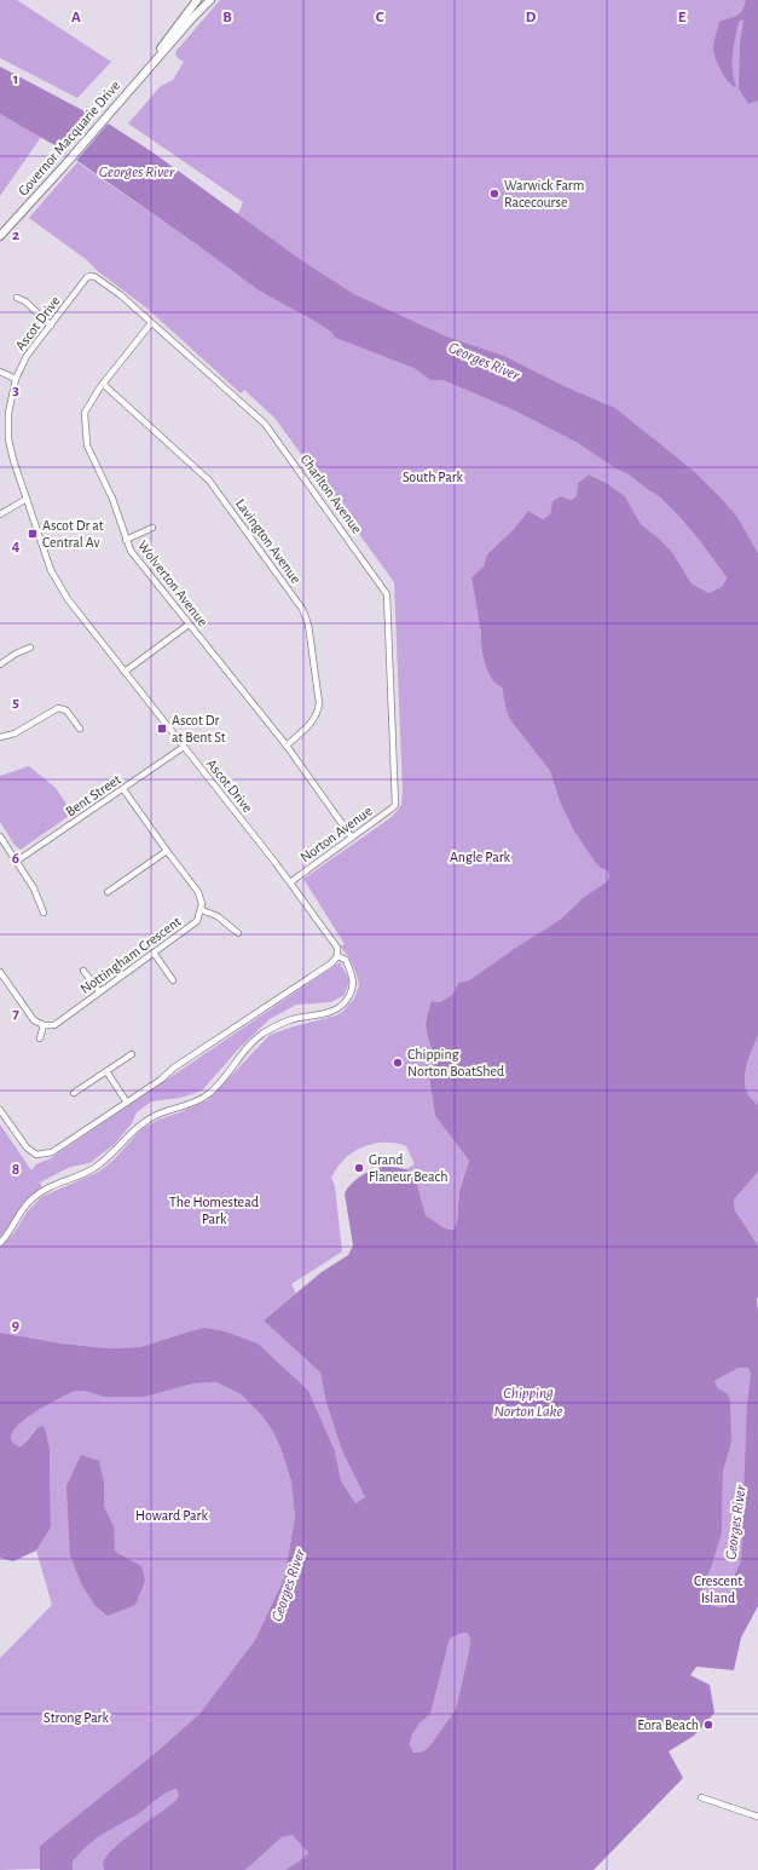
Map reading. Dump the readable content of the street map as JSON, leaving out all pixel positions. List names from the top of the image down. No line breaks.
{"streets":{"main road":["Governor Macquarie Drive"],"street":["Ascot Drive","Charlton Avenue","Lavington Avenue","Wolverton Avenue","Bent Street","Norton Avenue","Nottingham Crescent"]},"crossings":[["Ascot Drive","Charlton Avenue"],["Ascot Drive","Bent Street"],["Ascot Drive","Norton Avenue"],["Charlton Avenue","Wolverton Avenue"],["Charlton Avenue","Norton Avenue"],["Lavington Avenue","Wolverton Avenue"],["Wolverton Avenue","Norton Avenue"]],"water":["Georges River","Chipping Norton Lake"],"parks":["South Park","Angle Park","The Homestead Park","Howard Park","Crescent Island","Strong Park"],"places":{"other":["Warwick Farm Racecourse","Chipping Norton BoatShed","Grand Flaneur Beach","Eora Beach"],"transit":["Ascot Dr at Central Av","Ascot Dr at Bent St"]},"grid":{"columns":["A","B","C","D","E"],"rows":["1","2","3","4","5","6","7","8","9"]}}
